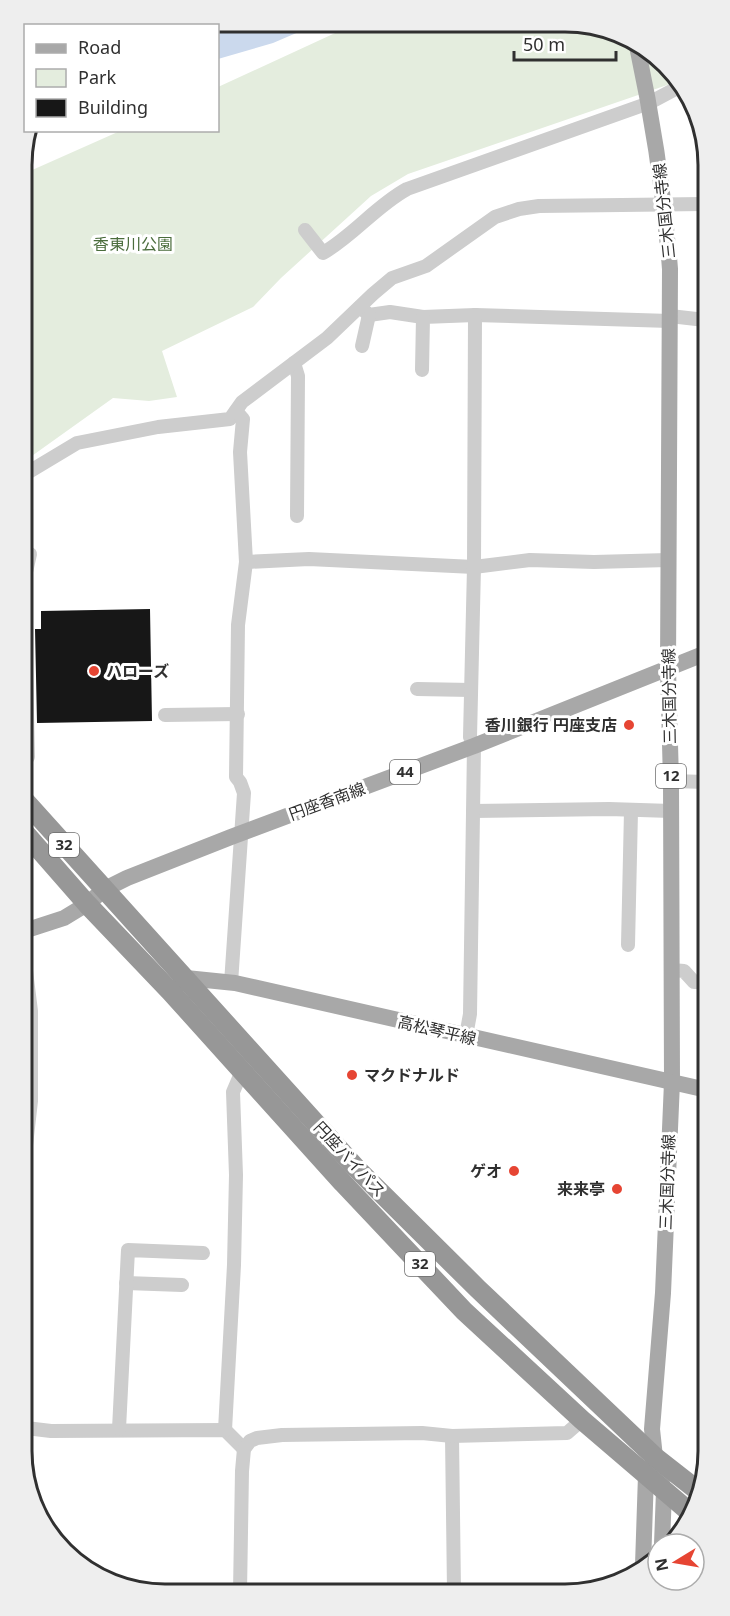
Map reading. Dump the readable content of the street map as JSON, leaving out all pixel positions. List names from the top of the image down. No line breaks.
{"streets":{"highway":["32","円座バイパス"],"main road":["三木国分寺線","44","12","円座香南線","高松琴平線"]},"crossings":[["三木国分寺線","円座香南線"],["三木国分寺線","高松琴平線"],["三木国分寺線","円座バイパス"],["円座香南線","円座バイパス"],["高松琴平線","円座バイパス"]],"parks":["香東川公園"],"places":["ハローズ","香川銀行 円座支店","マクドナルド","ゲオ","来来亭"],"legend":["Road","Park","Building"],"scale_bar":"50 m","north":"left"}
